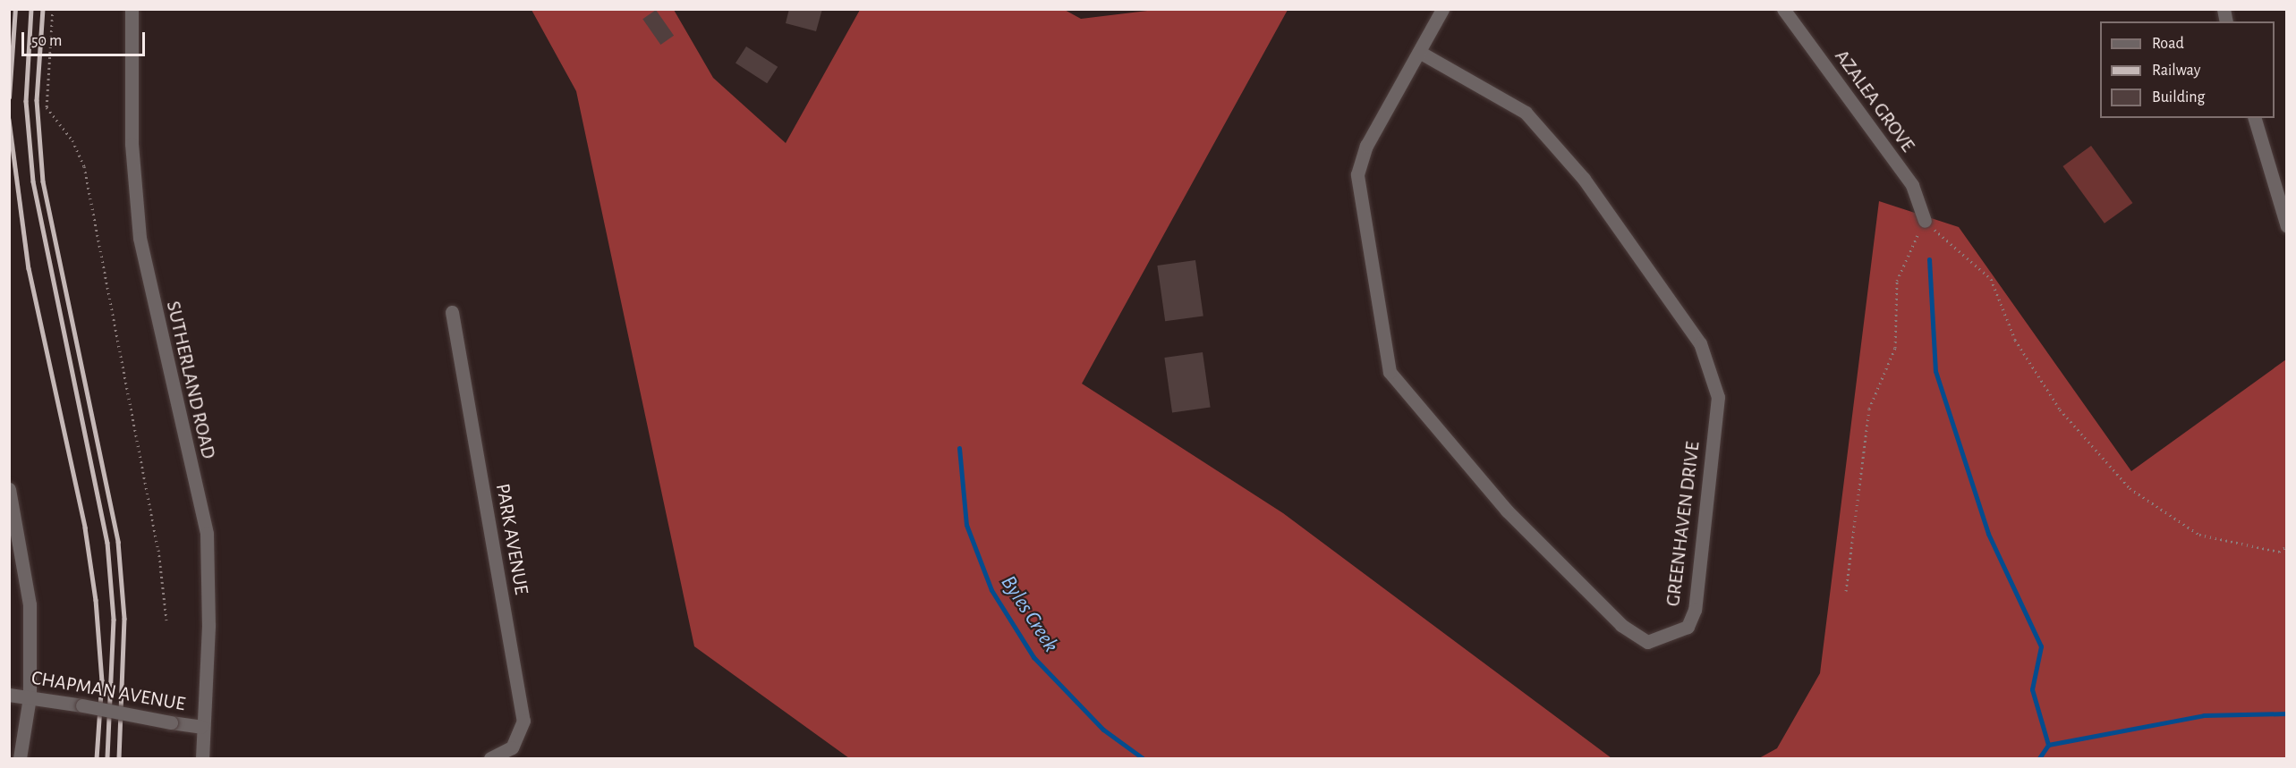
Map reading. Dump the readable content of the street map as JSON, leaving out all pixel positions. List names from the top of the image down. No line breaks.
{"streets":{"street":["AZALEA GROVE","SUTHERLAND ROAD","GREENHAVEN DRIVE","PARK AVENUE","CHAPMAN AVENUE"]},"crossings":[["SUTHERLAND ROAD","CHAPMAN AVENUE"]],"water":["Byles Creek"],"legend":["Road","Railway","Building"],"scale_bar":"50 m"}
